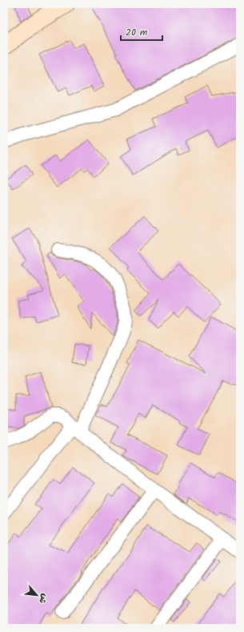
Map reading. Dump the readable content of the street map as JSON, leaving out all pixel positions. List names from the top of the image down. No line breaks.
{"scale_bar":"20 m","north":"bottom right"}
